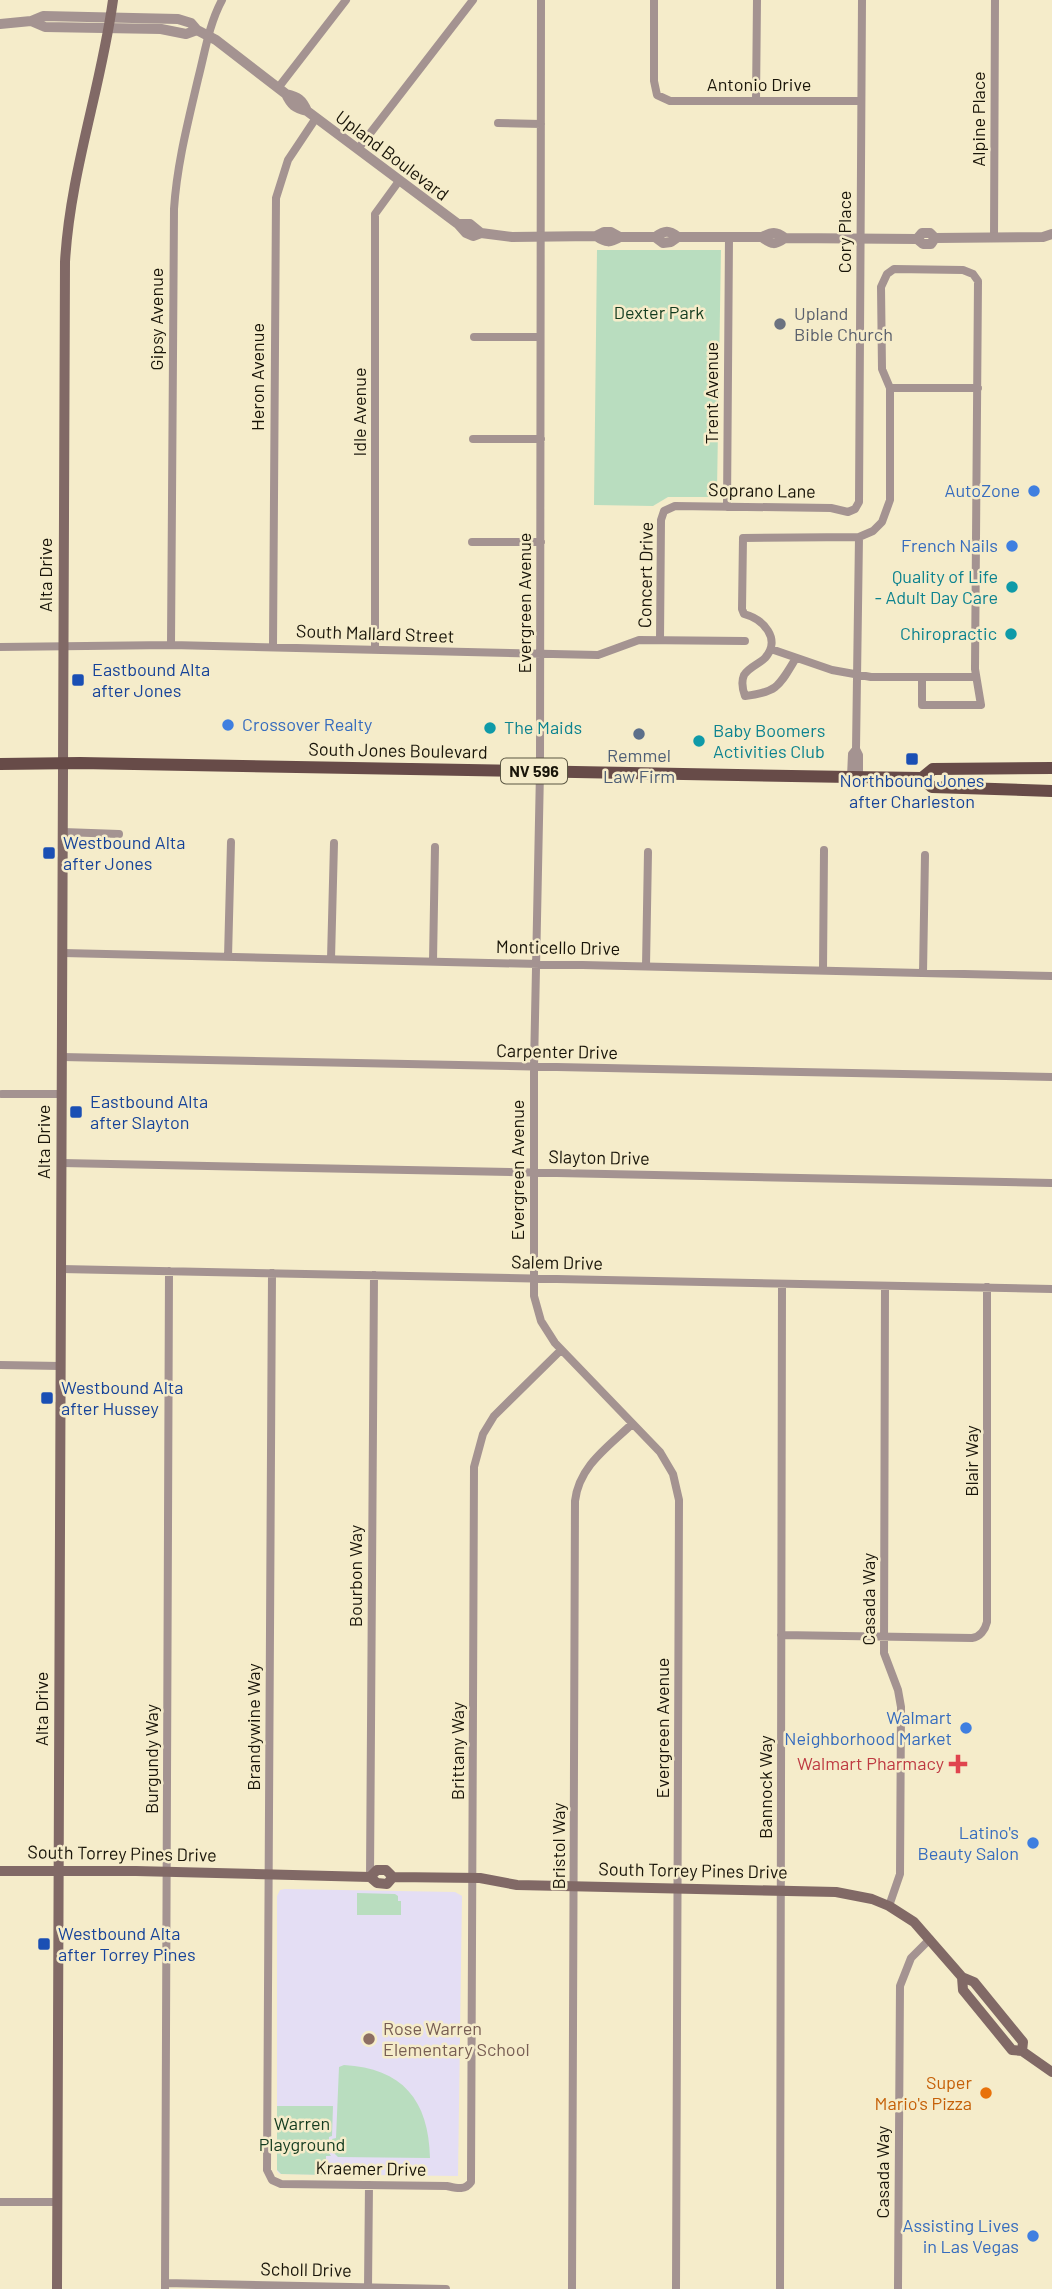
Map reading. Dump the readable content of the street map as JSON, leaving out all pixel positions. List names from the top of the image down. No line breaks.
{"streets":{"main road":["Alta Drive","South Jones Boulevard","NV 596","South Torrey Pines Drive"],"street":["Antonio Drive","Alpine Place","Upland Boulevard","Cory Place","Gipsy Avenue","Heron Avenue","Trent Avenue","Idle Avenue","Soprano Lane","Concert Drive","Evergreen Avenue","South Mallard Street","Monticello Drive","Carpenter Drive","Slayton Drive","Salem Drive","Blair Way","Bourbon Way","Casada Way","Brandywine Way","Brittany Way","Burgundy Way","Bannock Way","Bristol Way","Kraemer Drive","Scholl Drive"]},"crossings":[["Antonio Drive","Cory Place"],["Alpine Place","Upland Boulevard"],["Upland Boulevard","Cory Place"],["Upland Boulevard","Gipsy Avenue"],["Upland Boulevard","Heron Avenue"],["Upland Boulevard","Trent Avenue"],["Upland Boulevard","Idle Avenue"],["Upland Boulevard","Alta Drive"],["Upland Boulevard","Evergreen Avenue"],["Cory Place","Soprano Lane"],["Gipsy Avenue","South Mallard Street"],["Heron Avenue","South Mallard Street"],["Trent Avenue","Soprano Lane"],["Idle Avenue","South Mallard Street"],["Soprano Lane","Concert Drive"],["Alta Drive","South Mallard Street"],["Alta Drive","South Jones Boulevard"],["Alta Drive","Monticello Drive"],["Alta Drive","Carpenter Drive"],["Alta Drive","Slayton Drive"],["Alta Drive","Salem Drive"],["Alta Drive","South Torrey Pines Drive"],["Concert Drive","South Mallard Street"],["Evergreen Avenue","South Mallard Street"],["Evergreen Avenue","South Jones Boulevard"],["Evergreen Avenue","Monticello Drive"],["Evergreen Avenue","Carpenter Drive"],["Evergreen Avenue","Slayton Drive"],["Evergreen Avenue","Salem Drive"],["Evergreen Avenue","Brittany Way"],["Evergreen Avenue","Bristol Way"],["Evergreen Avenue","South Torrey Pines Drive"],["Salem Drive","Blair Way"],["Salem Drive","Bourbon Way"],["Salem Drive","Casada Way"],["Salem Drive","Brandywine Way"],["Salem Drive","Burgundy Way"],["Salem Drive","Bannock Way"],["Blair Way","Casada Way"],["Bourbon Way","South Torrey Pines Drive"],["Casada Way","South Torrey Pines Drive"],["Brandywine Way","South Torrey Pines Drive"],["Brandywine Way","Kraemer Drive"],["Brittany Way","South Torrey Pines Drive"],["Brittany Way","Kraemer Drive"],["Burgundy Way","South Torrey Pines Drive"],["Burgundy Way","Scholl Drive"],["Bannock Way","South Torrey Pines Drive"],["Bristol Way","South Torrey Pines Drive"]],"parks":["Dexter Park","Warren Playground"],"places":{"other":["Upland Bible Church","AutoZone","French Nails","Quality of Life - Adult Day Care","Chiropractic","Crossover Realty","The Maids","Remmel Law Firm","Baby Boomers Activities Club","Walmart Neighborhood Market","Latino's Beauty Salon","Rose Warren Elementary School","Super Mario's Pizza","Assisting Lives in Las Vegas"],"transit":["Eastbound Alta after Jones","Northbound Jones after Charleston","Westbound Alta after Jones","Eastbound Alta after Slayton","Westbound Alta after Hussey","Westbound Alta after Torrey Pines"],"health":["Walmart Pharmacy"]}}
